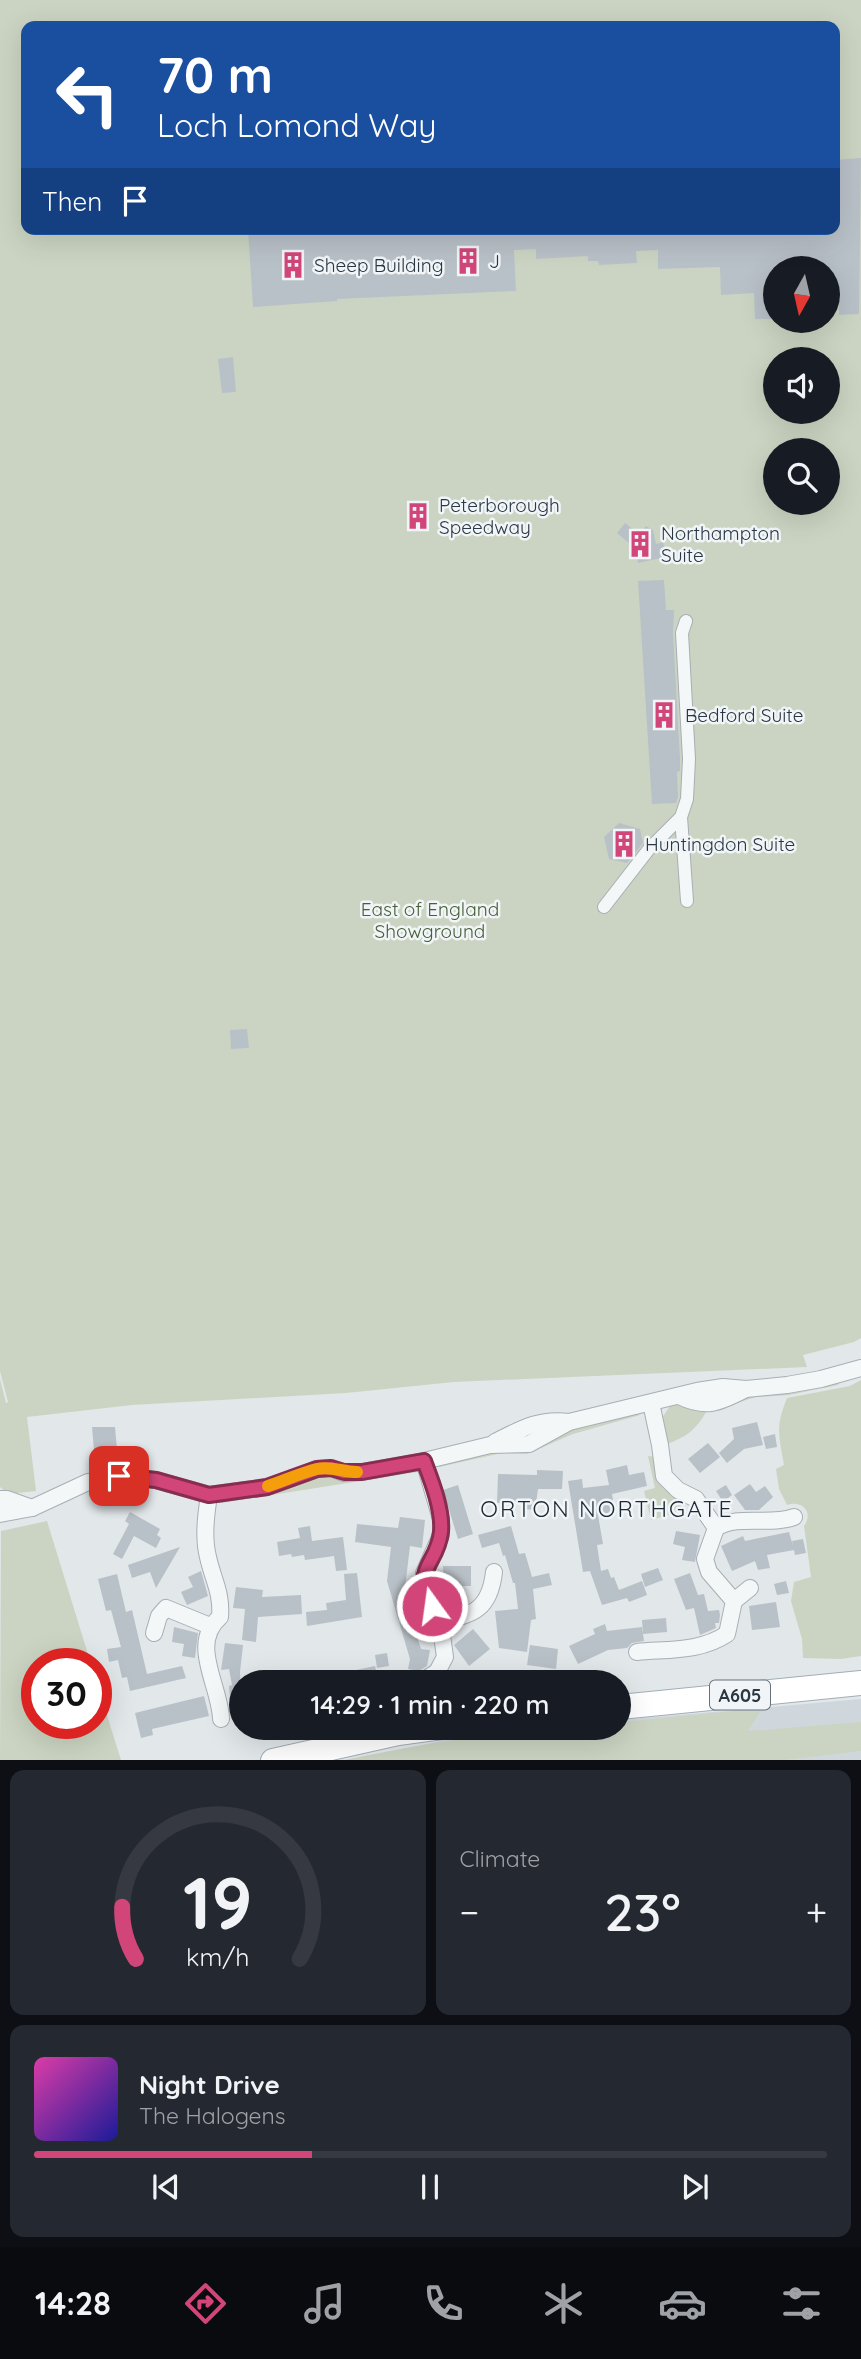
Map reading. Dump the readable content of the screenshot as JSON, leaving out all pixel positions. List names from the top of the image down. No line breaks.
{"streets":{"main road":["A605"]},"districts":["ORTON NORTHGATE"],"parks":["East of England Showground"],"places":{"building":["J","Sheep Building","Peterborough Speedway","Northampton Suite","Bedford Suite","Huntingdon Suite"]},"north":"bottom","page":{"turn":["70 m","Loch Lomond Way"],"then":"Then","limit":"30","trip":"14:29 · 1 min · 220 m","tile":"Climate","heat":["−","23°","+"],"song":["Night Drive","The Halogens"],"tabs":"14:28","gauge":["19","km/h"]}}
